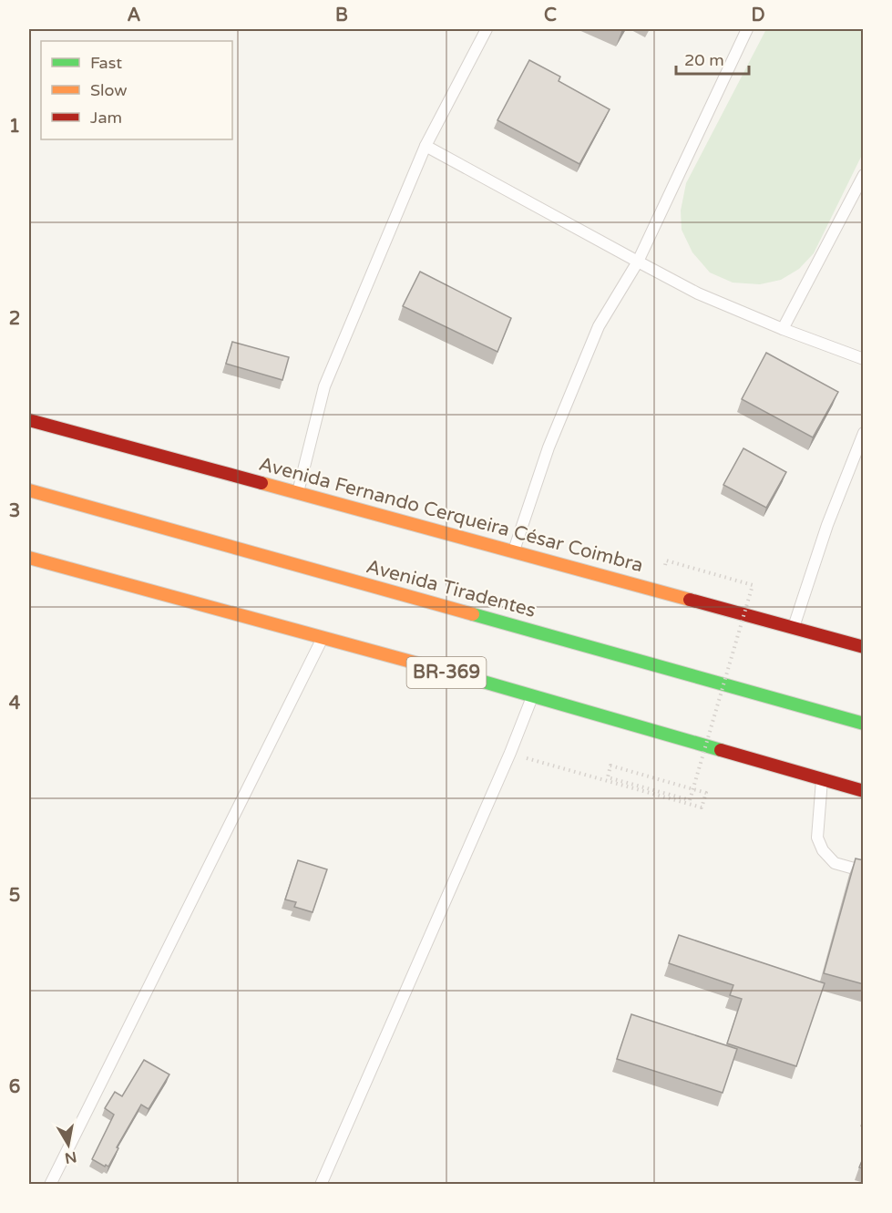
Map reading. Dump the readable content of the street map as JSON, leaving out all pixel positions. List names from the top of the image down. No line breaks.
{"streets":{"main road":["Avenida Fernando Cerqueira César Coimbra","Avenida Tiradentes","BR-369"]},"legend":["Fast","Slow","Jam"],"scale_bar":"20 m","north":"bottom","grid":{"columns":["A","B","C","D"],"rows":["1","2","3","4","5","6"]}}
